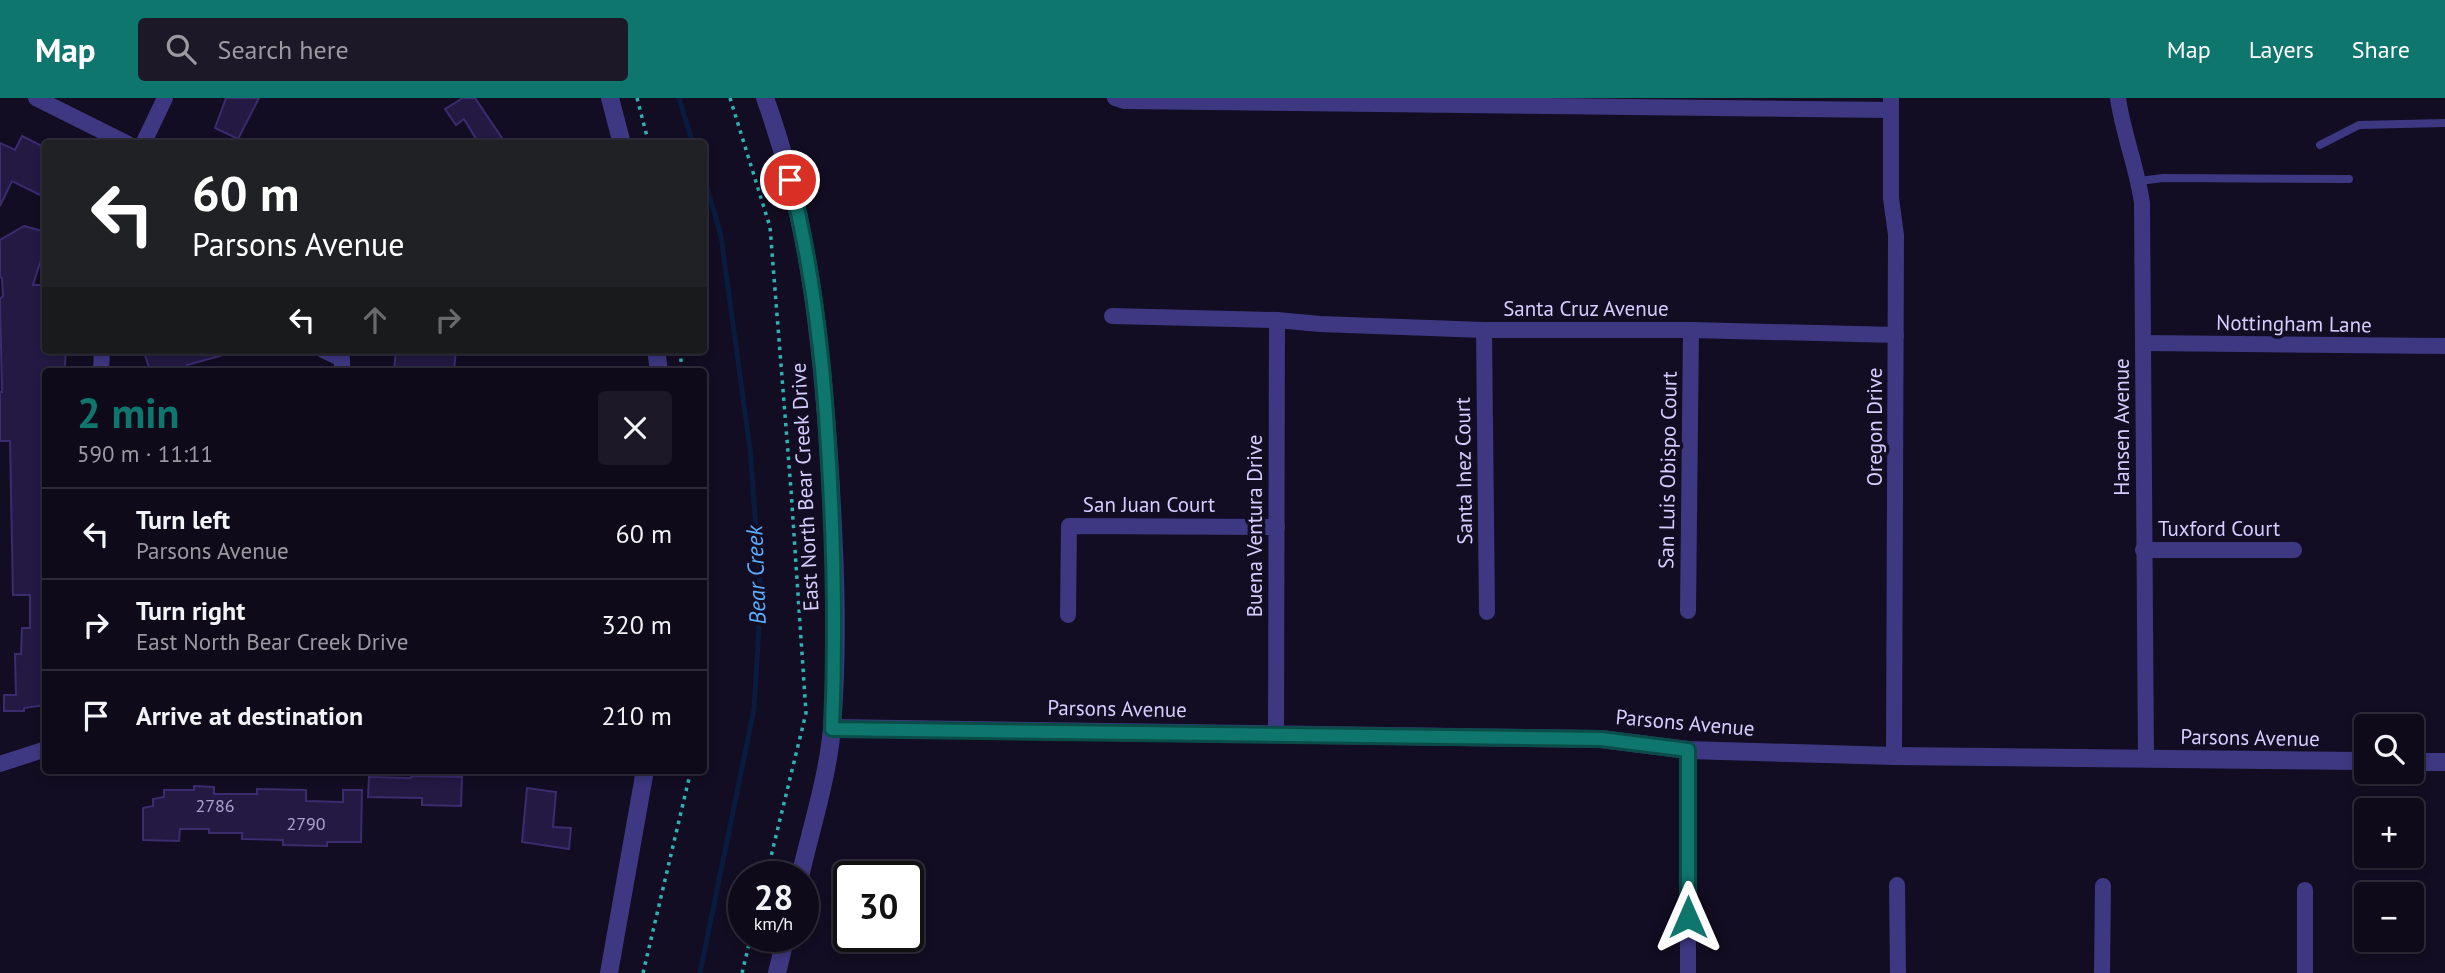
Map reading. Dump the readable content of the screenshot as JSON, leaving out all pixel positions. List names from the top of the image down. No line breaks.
{"streets":{"street":["Santa Cruz Avenue","Nottingham Lane","Oregon Drive","Hansen Avenue","San Luis Obispo Court","Santa Inez Court","East North Bear Creek Drive","San Juan Court","Buena Ventura Drive","Tuxford Court","Parsons Avenue"]},"crossings":[["Santa Cruz Avenue","Oregon Drive"],["Santa Cruz Avenue","San Luis Obispo Court"],["Santa Cruz Avenue","Santa Inez Court"],["Santa Cruz Avenue","Buena Ventura Drive"],["Nottingham Lane","Hansen Avenue"],["Oregon Drive","Parsons Avenue"],["Hansen Avenue","Tuxford Court"],["Hansen Avenue","Parsons Avenue"],["East North Bear Creek Drive","Parsons Avenue"],["San Juan Court","Buena Ventura Drive"],["Buena Ventura Drive","Parsons Avenue"]],"water":["Bear Creek"],"house_numbers":["2786","2790"],"page":{"header":"Map","search":"Search here","nav":["Map","Layers","Share"],"turn":["60 m","Parsons Avenue"],"heading":["2 min","590 m · 11:11"],"list":[{"name":"Turn left","note":"Parsons Avenue","value":"60 m"},{"name":"Turn right","note":"East North Bear Creek Drive","value":"320 m"},{"name":"Arrive at destination","value":"210 m"}],"map_buttons":["+","−"],"speed":"28 km/h","limit":"30"}}
